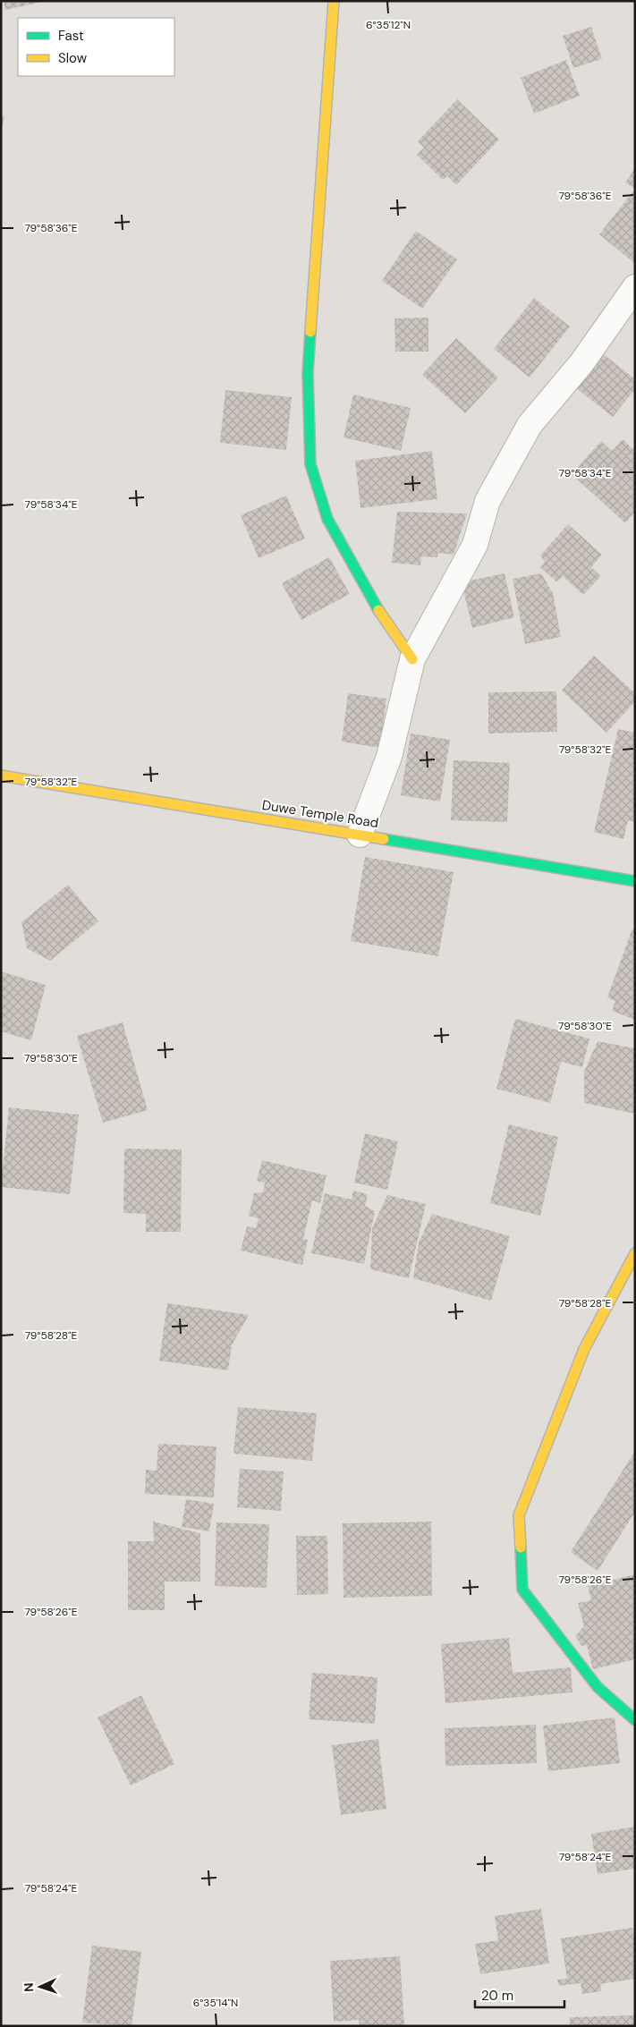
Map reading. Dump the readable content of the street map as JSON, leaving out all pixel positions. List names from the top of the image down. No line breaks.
{"streets":{"street":["Duwe Temple Road"]},"legend":["Fast","Slow"],"scale_bar":"20 m","north":"left","coordinates":["6°35'12\"N","79°58'36\"E","79°58'34\"E","79°58'32\"E","79°58'30\"E","79°58'28\"E","79°58'26\"E","79°58'24\"E","6°35'14\"N"]}
